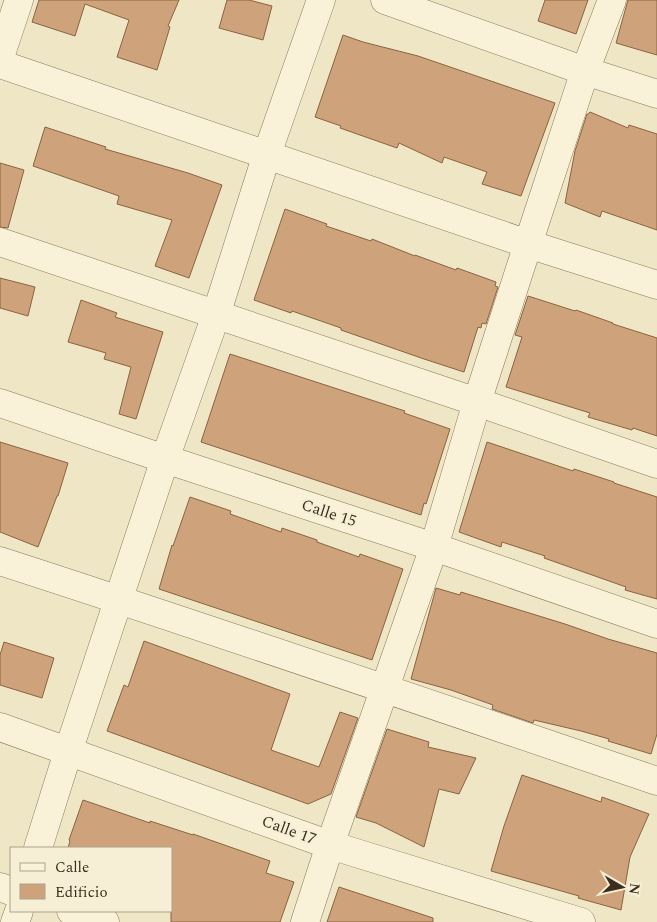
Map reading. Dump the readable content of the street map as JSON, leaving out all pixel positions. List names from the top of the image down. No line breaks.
{"streets":{"street":["Calle 15","Calle 17"]},"legend":["Calle","Edificio"],"north":"right"}
